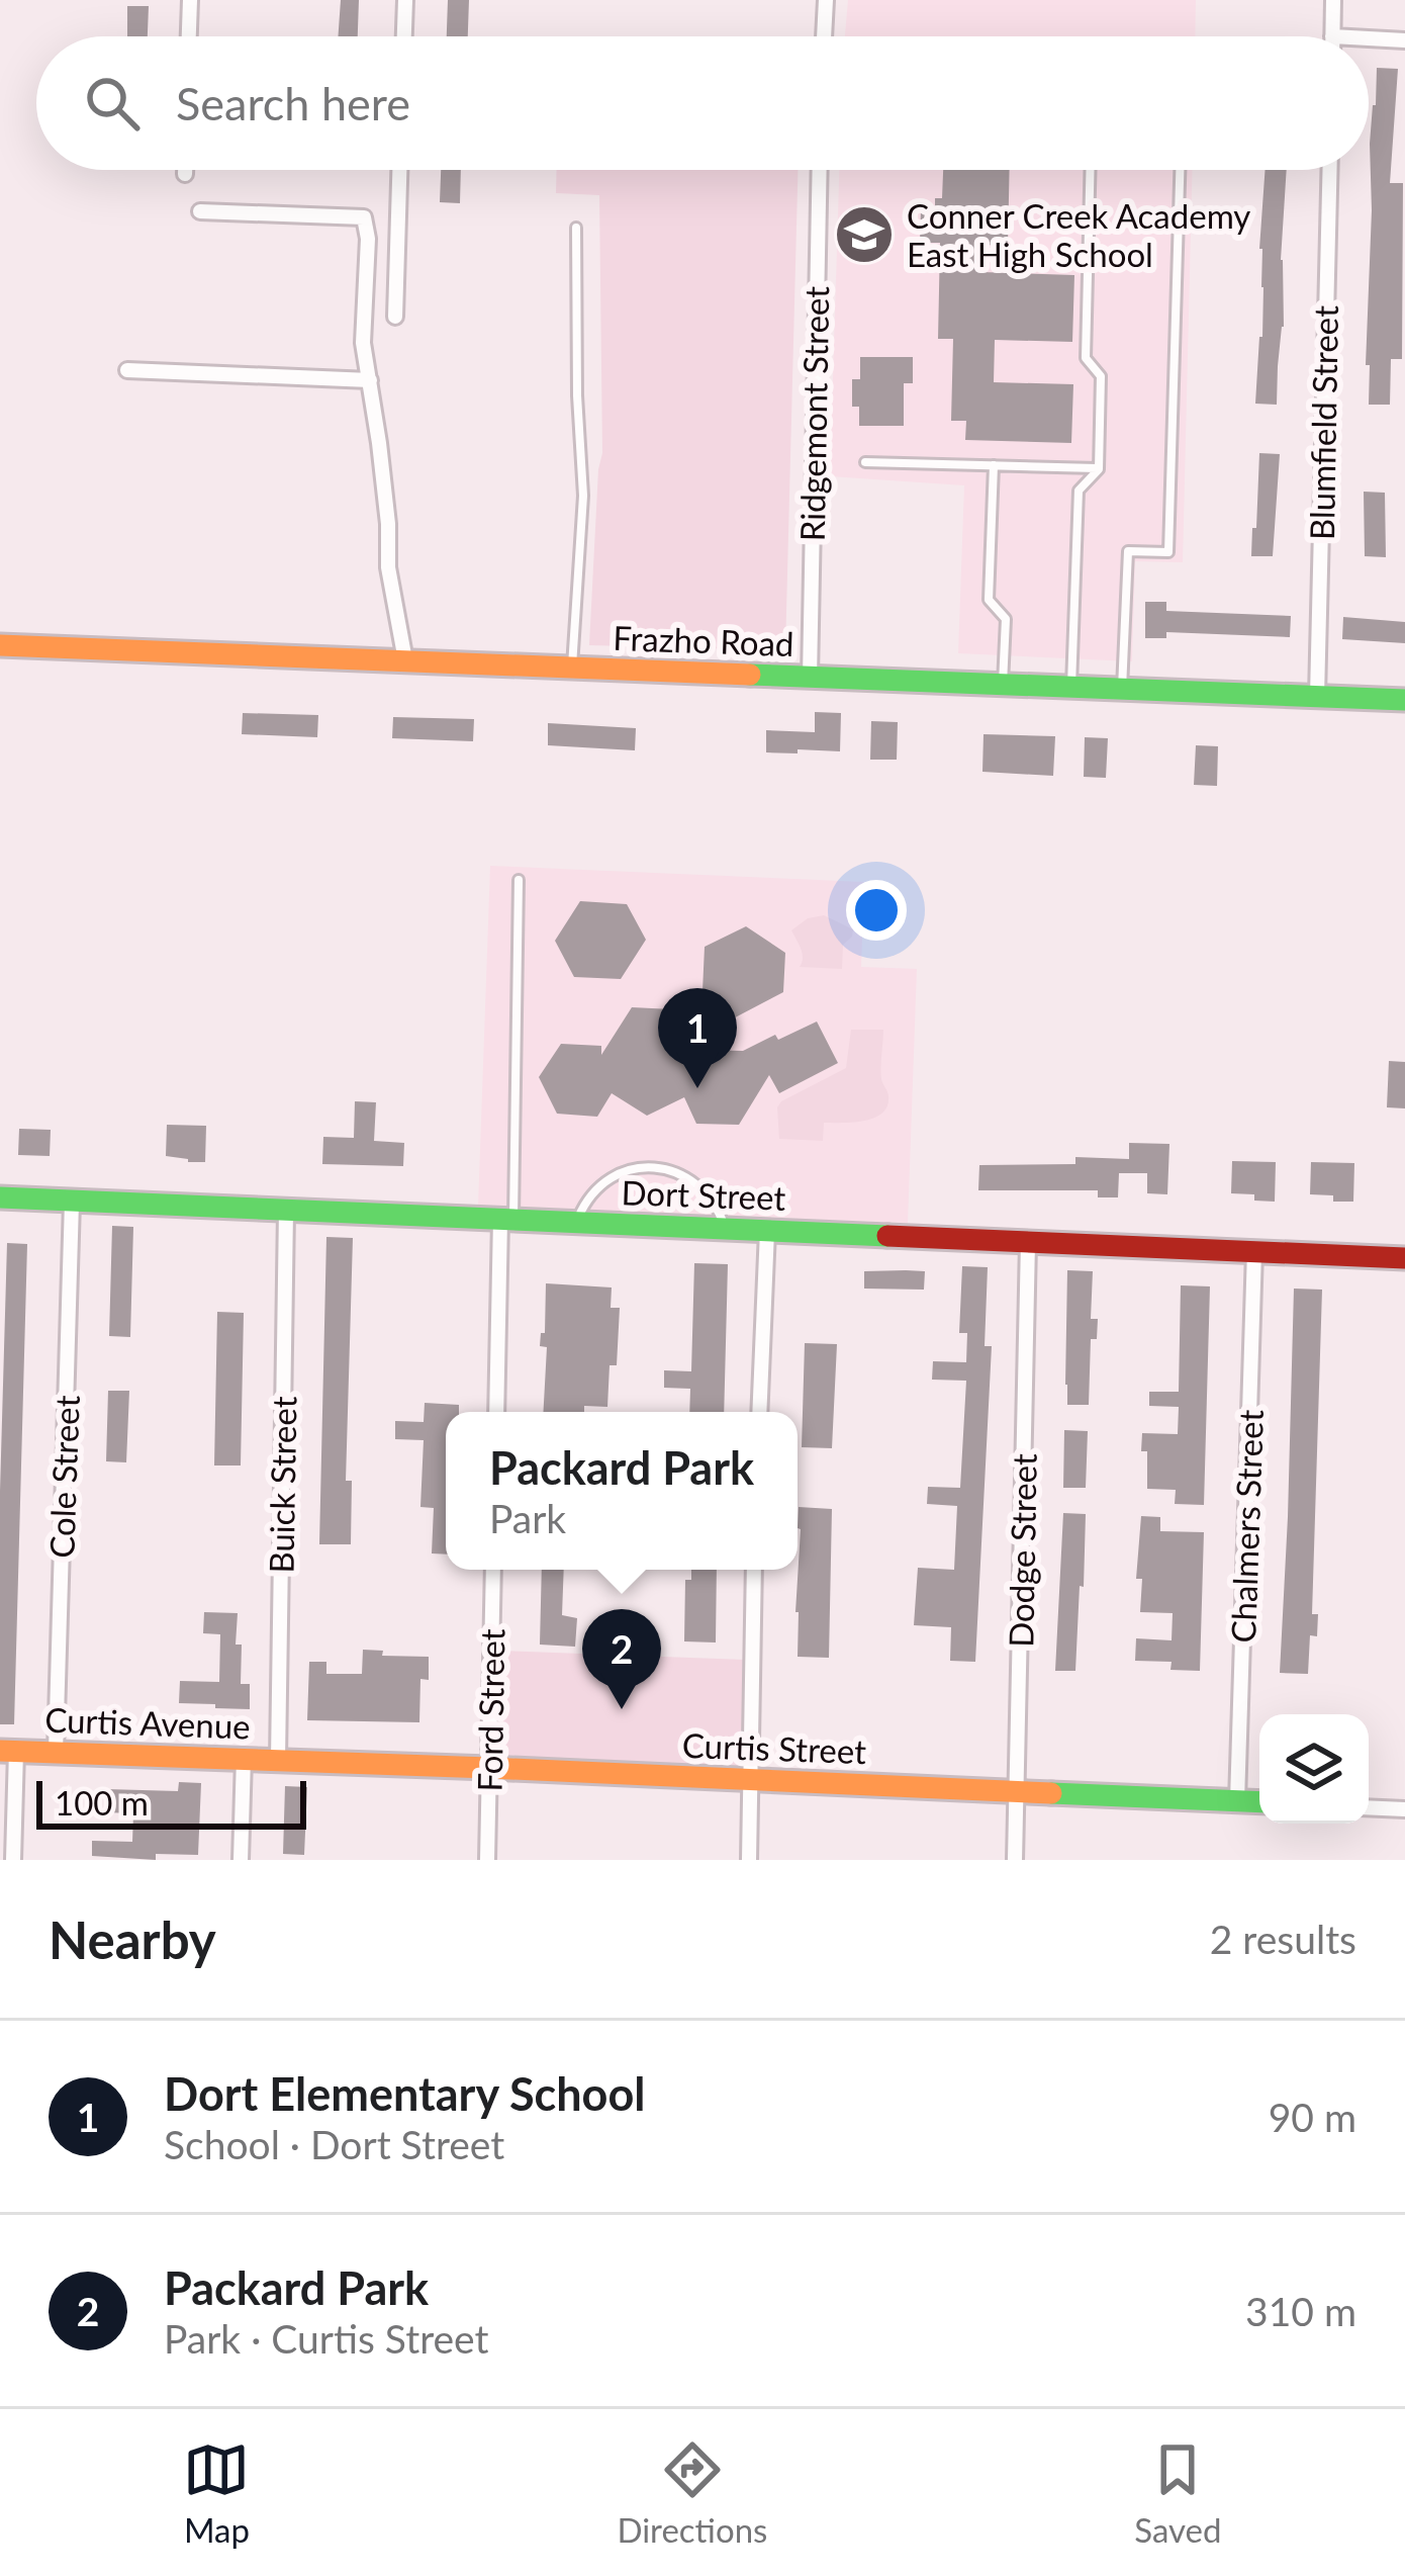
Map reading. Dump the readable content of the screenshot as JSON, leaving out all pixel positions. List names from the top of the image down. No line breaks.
{"streets":{"street":["Ridgemont Street","Blumfield Street","Frazho Road","Dort Street","Cole Street","Buick Street","Chalmers Street","Dodge Street","Ford Street","Curtis Avenue","Curtis Street"]},"crossings":[["Ridgemont Street","Frazho Road"],["Blumfield Street","Frazho Road"],["Dort Street","Cole Street"],["Dort Street","Buick Street"],["Dort Street","Chalmers Street"],["Dort Street","Dodge Street"],["Cole Street","Curtis Avenue"],["Buick Street","Curtis Avenue"],["Buick Street","Curtis Street"],["Chalmers Street","Curtis Street"],["Dodge Street","Curtis Street"],["Ford Street","Curtis Street"],["Curtis Avenue","Curtis Street"]],"places":{"school or university":["Conner Creek Academy East High School"]},"scale_bar":"100 m","page":{"search":"Search here","pins":["1","2"],"popup":["Packard Park","Park"],"scale":"100 m","heading":["Nearby","2 results"],"list":[{"mark":"1","name":"Dort Elementary School","note":"School · Dort Street","value":"90 m"},{"mark":"2","name":"Packard Park","note":"Park · Curtis Street","value":"310 m"}],"nav":["Map","Directions","Saved"]}}
